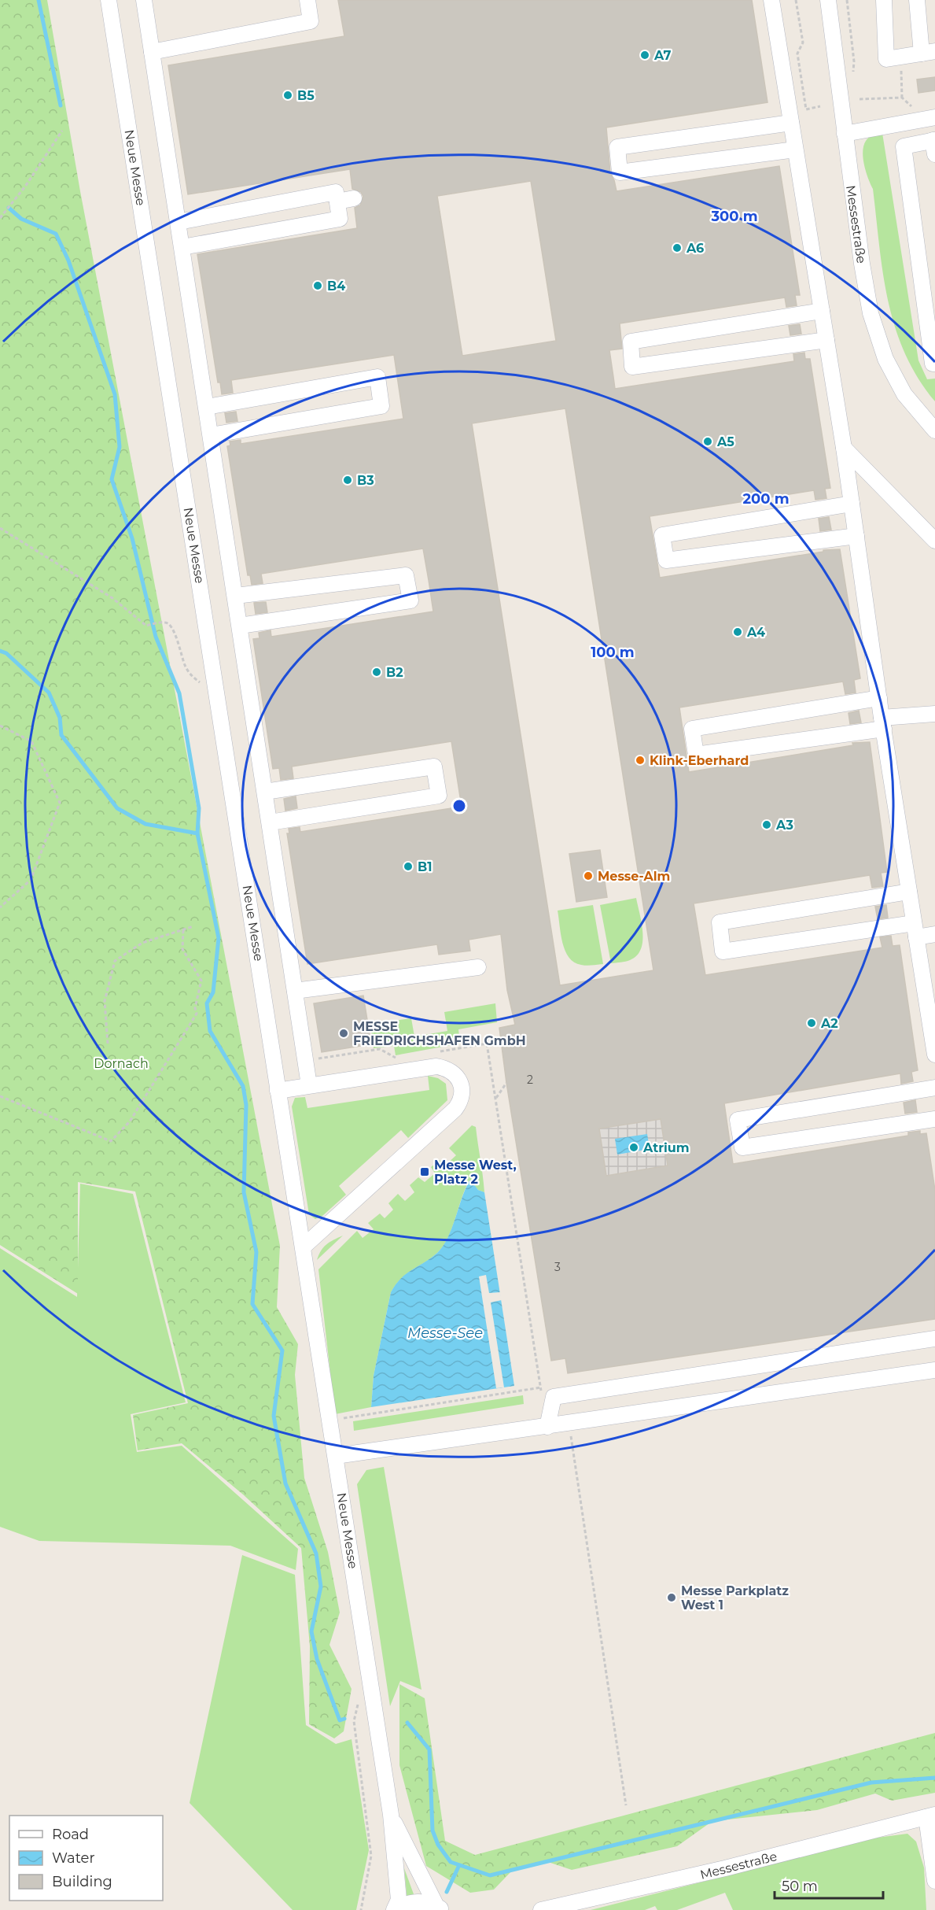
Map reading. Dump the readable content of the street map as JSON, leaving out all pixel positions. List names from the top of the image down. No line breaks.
{"streets":{"street":["Neue Messe","Messestraße"]},"water":["Messe-See"],"parks":["Dornach"],"places":{"other":["A7","B5","A6","B4","A5","B3","A4","B2","Klink-Eberhard","A3","B1","Messe-Alm","A2","MESSE FRIEDRICHSHAFEN GmbH","Atrium","Messe Parkplatz West 1"],"transit":["Messe West, Platz 2"]},"house_numbers":["2","3"],"legend":["Road","Water","Building"],"scale_bar":"50 m","rings":["300 m","200 m","100 m"]}
